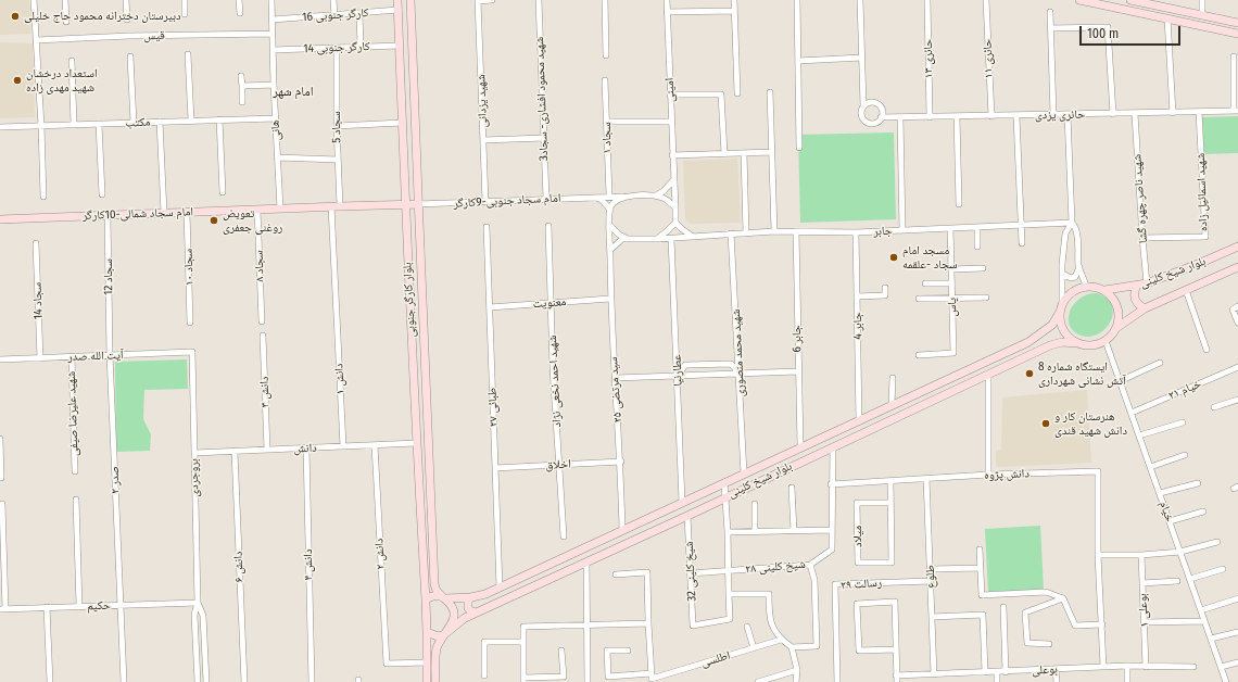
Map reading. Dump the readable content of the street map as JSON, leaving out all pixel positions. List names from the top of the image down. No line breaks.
{"streets":{"main road":["امام سجاد شمالی-10کارگر","بلوار شیخ کلینی","بلوار کارگر جنوبی"],"street":["کارگر جنوبی 16","قیس","کارگر جنوبی 14","حائری ۱۳","حائری ۱۱","امینی","شهید محمود افشاری- سجاد3","شهید یزدانی","حائری یزدی","مکتب","سجاد 5","هانی","سجاد ۱","شهید اسمائیل زاده","شهید ناصر چهره گشا","امام سجاد جنوبی-9کارگر","جابر","سجاد ۸","سجاد ۱۰","سجاد 12","سجاد 14","معنویت","یاس","جابر 4","جابر 6","شهید محمد منصوری","آیت الله صدر","عطارنیا","دانش ۱","شهید احمد نخعی نژاد","۲۵ سید مرتضی","خیام ۲۱","دانش ۳","طبائی ۲۷","شهید علیرضا صیفی","دانش","اخلاق","دانش پژوه","بروجردی","صدر ۲","خیام","میلاد","دانش ۲","دانش ۴","دانش ۶","شیخ کلینی ۲۸","شیخ کلینی 32","طلوع","رسالت ۲۹","حکیم","۱ بوعلی","اطلسی","بوعلی"]},"crossings":[["کارگر جنوبی 16","هانی"],["کارگر جنوبی 16","بلوار کارگر جنوبی"],["قیس","هانی"],["کارگر جنوبی 14","سجاد 5"],["کارگر جنوبی 14","هانی"],["کارگر جنوبی 14","بلوار کارگر جنوبی"],["حائری ۱۳","حائری یزدی"],["حائری ۱۱","حائری یزدی"],["امینی","امام سجاد جنوبی-9کارگر"],["امینی","جابر"],["امینی","۲۵ سید مرتضی"],["شهید محمود افشاری- سجاد3","امام سجاد جنوبی-9کارگر"],["شهید یزدانی","امام سجاد جنوبی-9کارگر"],["حائری یزدی","شهید اسمائیل زاده"],["حائری یزدی","شهید ناصر چهره گشا"],["مکتب","هانی"],["سجاد 5","امام سجاد شمالی-10کارگر"],["سجاد 5","دانش ۱"],["هانی","امام سجاد شمالی-10کارگر"],["سجاد ۱","امام سجاد جنوبی-9کارگر"],["شهید اسمائیل زاده","شهید ناصر چهره گشا"],["شهید ناصر چهره گشا","بلوار شیخ کلینی"],["امام سجاد جنوبی-9کارگر","امام سجاد شمالی-10کارگر"],["امام سجاد جنوبی-9کارگر","جابر"],["امام سجاد جنوبی-9کارگر","بلوار کارگر جنوبی"],["امام سجاد جنوبی-9کارگر","۲۵ سید مرتضی"],["امام سجاد شمالی-10کارگر","سجاد ۸"],["امام سجاد شمالی-10کارگر","سجاد ۱۰"],["امام سجاد شمالی-10کارگر","سجاد 12"],["امام سجاد شمالی-10کارگر","بلوار کارگر جنوبی"],["جابر","یاس"],["جابر","جابر 4"],["جابر","جابر 6"],["جابر","شهید محمد منصوری"],["جابر","عطارنیا"],["جابر","۲۵ سید مرتضی"],["بلوار شیخ کلینی","بلوار کارگر جنوبی"],["بلوار شیخ کلینی","جابر 4"],["بلوار شیخ کلینی","جابر 6"],["بلوار شیخ کلینی","شهید محمد منصوری"],["بلوار شیخ کلینی","عطارنیا"],["بلوار شیخ کلینی","۲۵ سید مرتضی"],["بلوار شیخ کلینی","طبائی ۲۷"],["بلوار شیخ کلینی","خیام"],["بلوار شیخ کلینی","شیخ کلینی ۲۸"],["بلوار شیخ کلینی","شیخ کلینی 32"],["سجاد 12","آیت الله صدر"],["سجاد 12","صدر ۲"],["بلوار کارگر جنوبی","دانش"],["سجاد 14","آیت الله صدر"],["معنویت","شهید احمد نخعی نژاد"],["معنویت","۲۵ سید مرتضی"],["معنویت","طبائی ۲۷"],["آیت الله صدر","شهید علیرضا صیفی"],["آیت الله صدر","بروجردی"],["آیت الله صدر","صدر ۲"],["دانش ۱","دانش"],["شهید احمد نخعی نژاد","اخلاق"],["۲۵ سید مرتضی","اخلاق"],["خیام ۲۱","خیام"],["دانش ۳","دانش"],["طبائی ۲۷","اخلاق"],["دانش","بروجردی"],["دانش","دانش ۲"],["دانش","دانش ۴"],["دانش","دانش ۶"],["دانش پژوه","میلاد"],["دانش پژوه","شیخ کلینی ۲۸"],["دانش پژوه","طلوع"],["بروجردی","حکیم"],["صدر ۲","حکیم"],["شیخ کلینی ۲۸","شیخ کلینی 32"],["طلوع","رسالت ۲۹"],["طلوع","بوعلی"],["۱ بوعلی","بوعلی"]],"districts":["امام شهر"],"places":["دبيرستان دخترانه محمود حاج خلیلی","استعداد درخشان شهید مهدی زاده","تعویض روغنی جعفری","مسجد امام سجاد -علقمه","ایستگاه شماره 8 آتش نشانی شهرداری","هنرستان کار و دانش شهید قندی"],"scale_bar":"100 m"}
